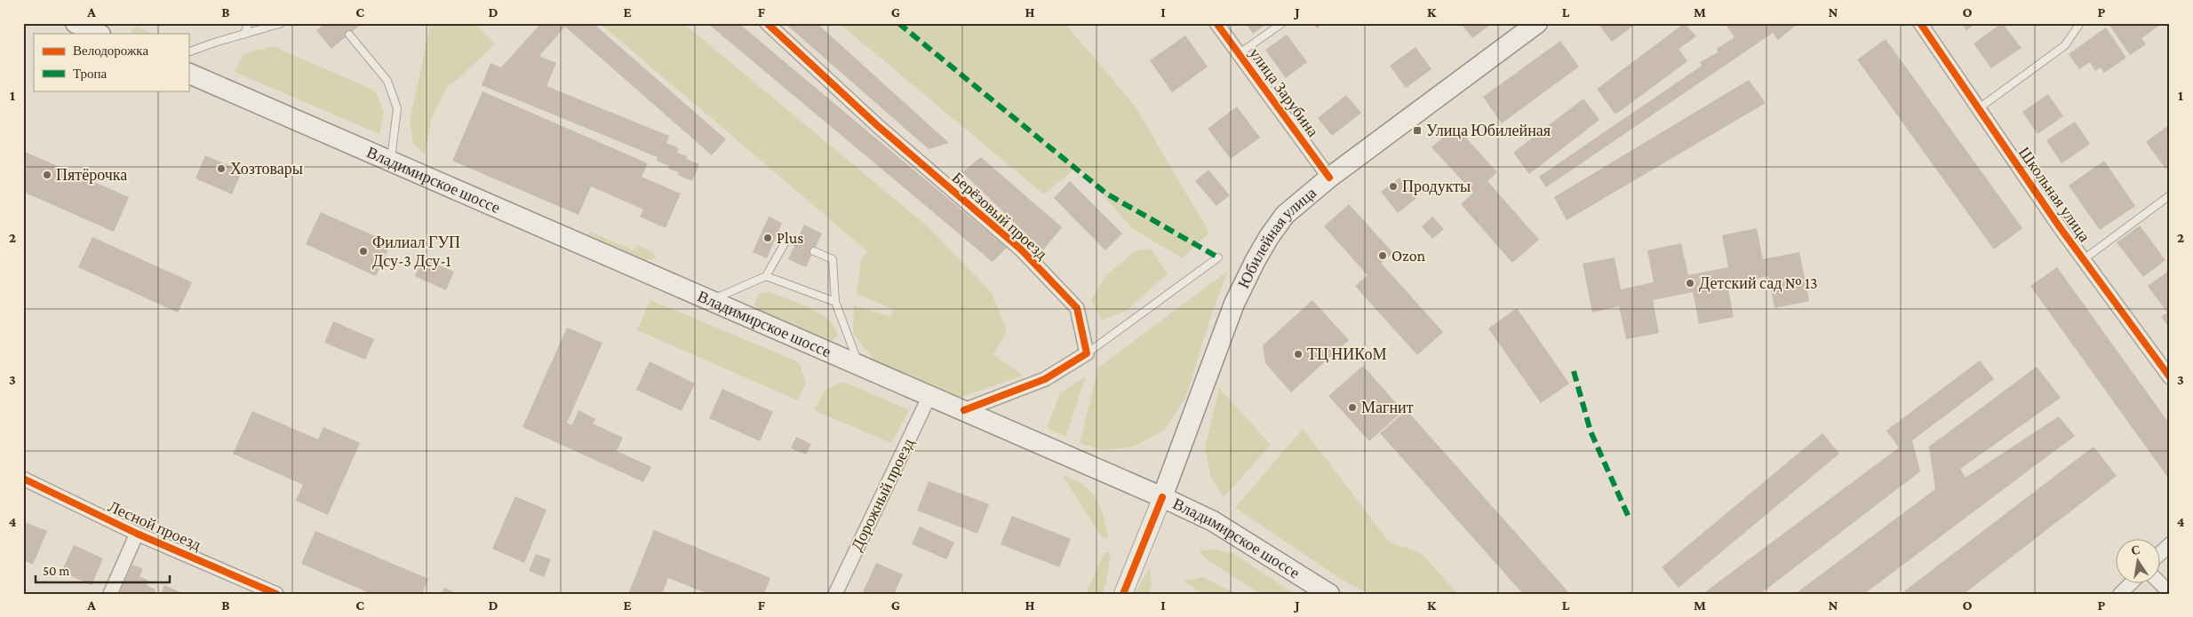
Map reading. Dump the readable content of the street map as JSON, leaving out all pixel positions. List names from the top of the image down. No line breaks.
{"streets":{"main road":["Владимирское шоссе","Юбилейная улица"],"street":["улица Зарубина","Школьная улица","Берёзовый проезд","Дорожный проезд","Лесной проезд"]},"crossings":[["улица Зарубина","Юбилейная улица"],["Владимирское шоссе","Юбилейная улица"],["Владимирское шоссе","Дорожный проезд"]],"places":{"transit":["Улица Юбилейная"],"other":["Хозтовары","Пятёрочка","Продукты","Plus","Филиал ГУП Дсу-3 Дсу-1","Ozon","Детский сад № 13","ТЦ НИКоМ","Магнит"]},"legend":["Велодорожка","Тропа"],"scale_bar":"50 m","north":"top","grid":{"columns":["A","B","C","D","E","F","G","H","I","J","K","L","M","N","O","P"],"rows":["1","2","3","4"]}}
